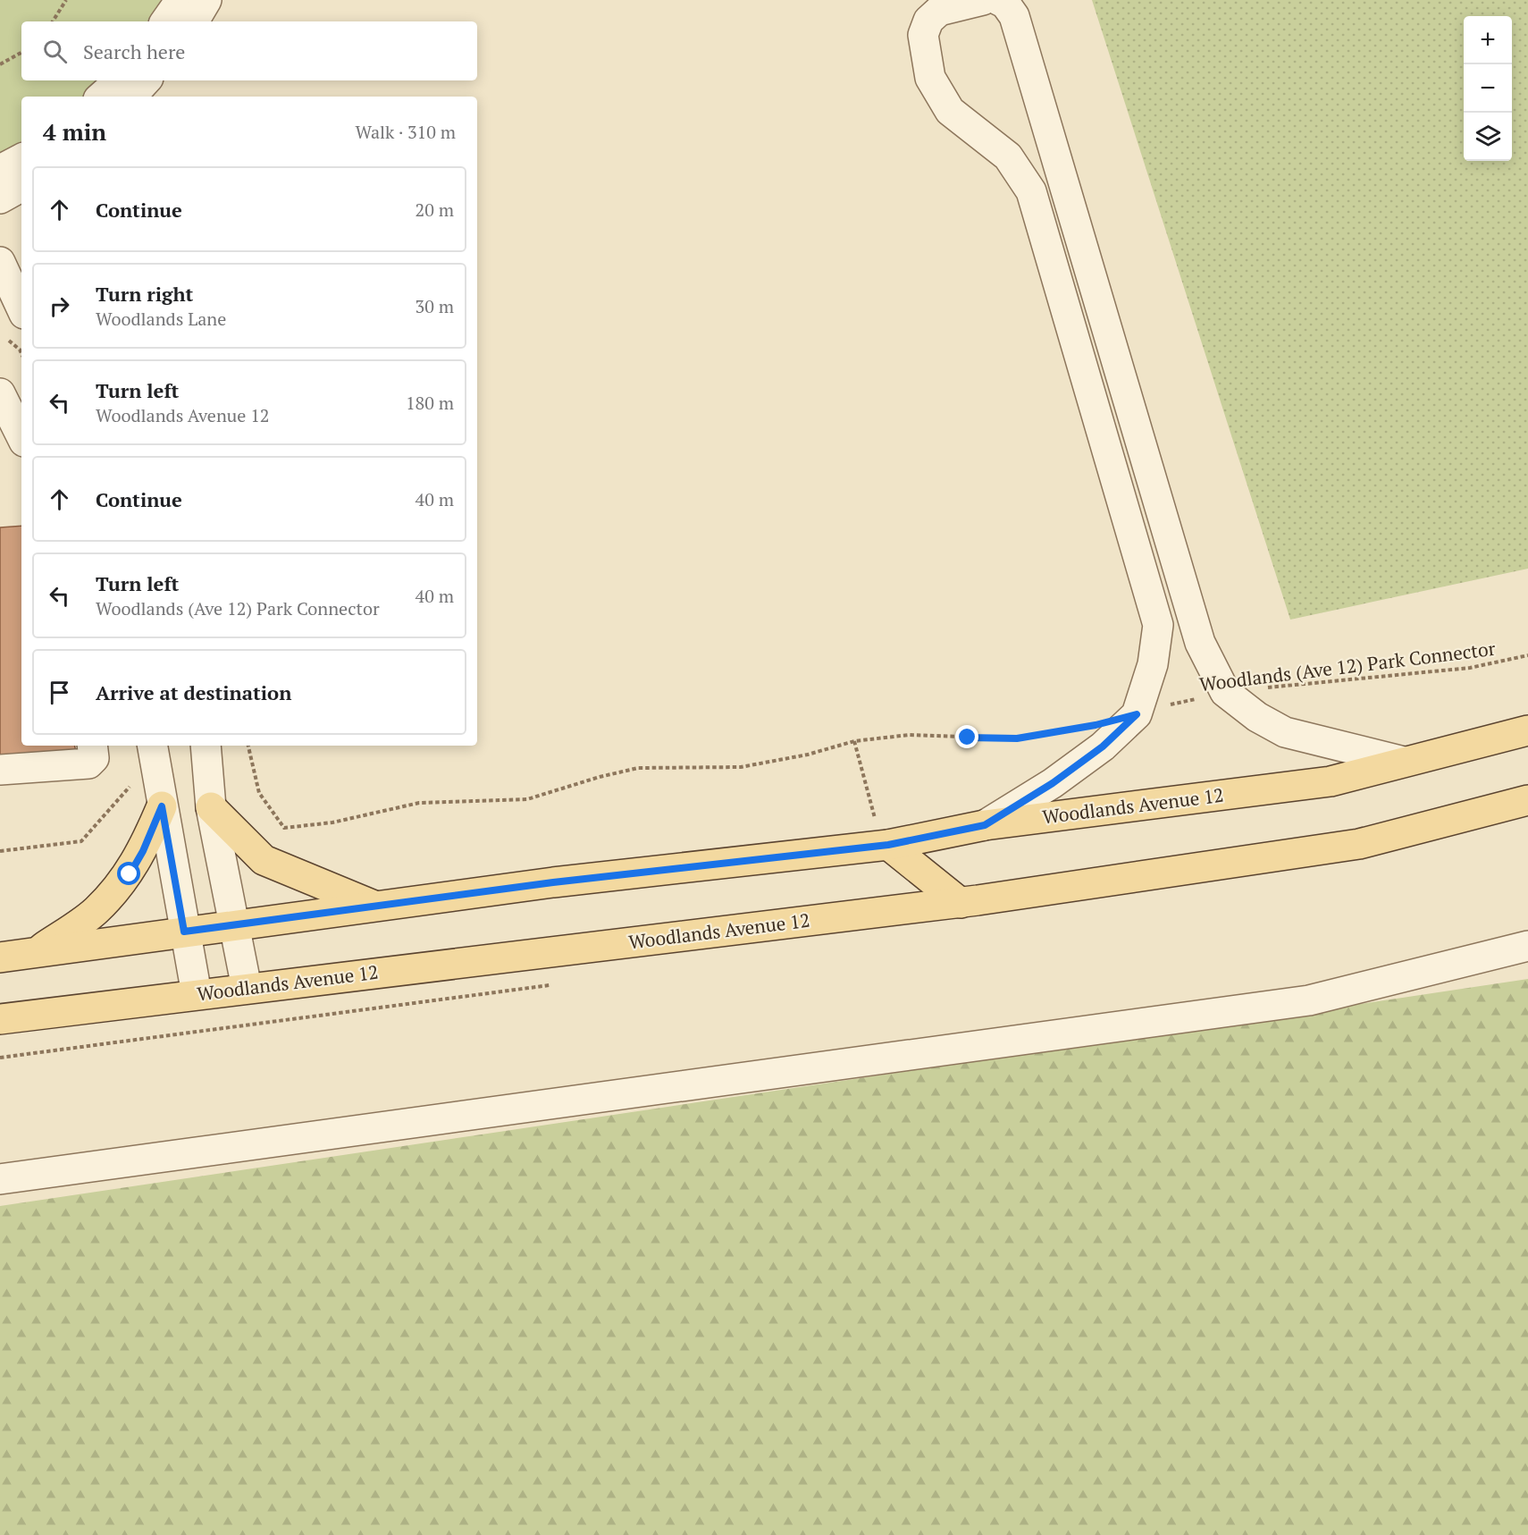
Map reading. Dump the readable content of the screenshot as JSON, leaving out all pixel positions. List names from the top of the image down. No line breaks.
{"streets":{"main road":["Woodlands Avenue 12"],"path":["Woodlands (Ave 12) Park Connector"]},"page":{"map_buttons":["+","−"],"search":"Search here","heading":["4 min","Walk · 310 m"],"list":[["Continue","20 m"],["Turn right","Woodlands Lane","30 m"],["Turn left","Woodlands Avenue 12","180 m"],["Continue","40 m"],["Turn left","Woodlands (Ave 12) Park Connector","40 m"],"Arrive at destination"]}}
